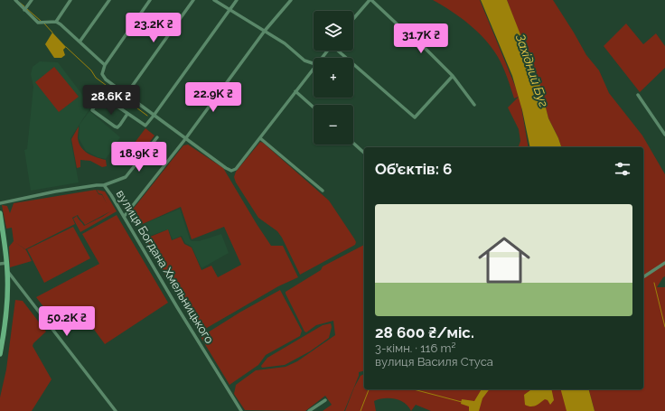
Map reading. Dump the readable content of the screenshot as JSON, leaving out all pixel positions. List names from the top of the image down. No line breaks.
{"streets":{"street":["вулиця Богдана Хмельницького"]},"water":["Західний Буг"],"page":{"map_buttons":["+","−"],"price":["23.2K ₴","31.7K ₴","22.9K ₴","28.6K ₴","18.9K ₴","50.2K ₴"],"heading":"Об’єктів: 6","list":[{"name":"28 600 ₴/міс.","note":"3-кімн. · 116 m² · вулиця Василя Стуса"}]}}
